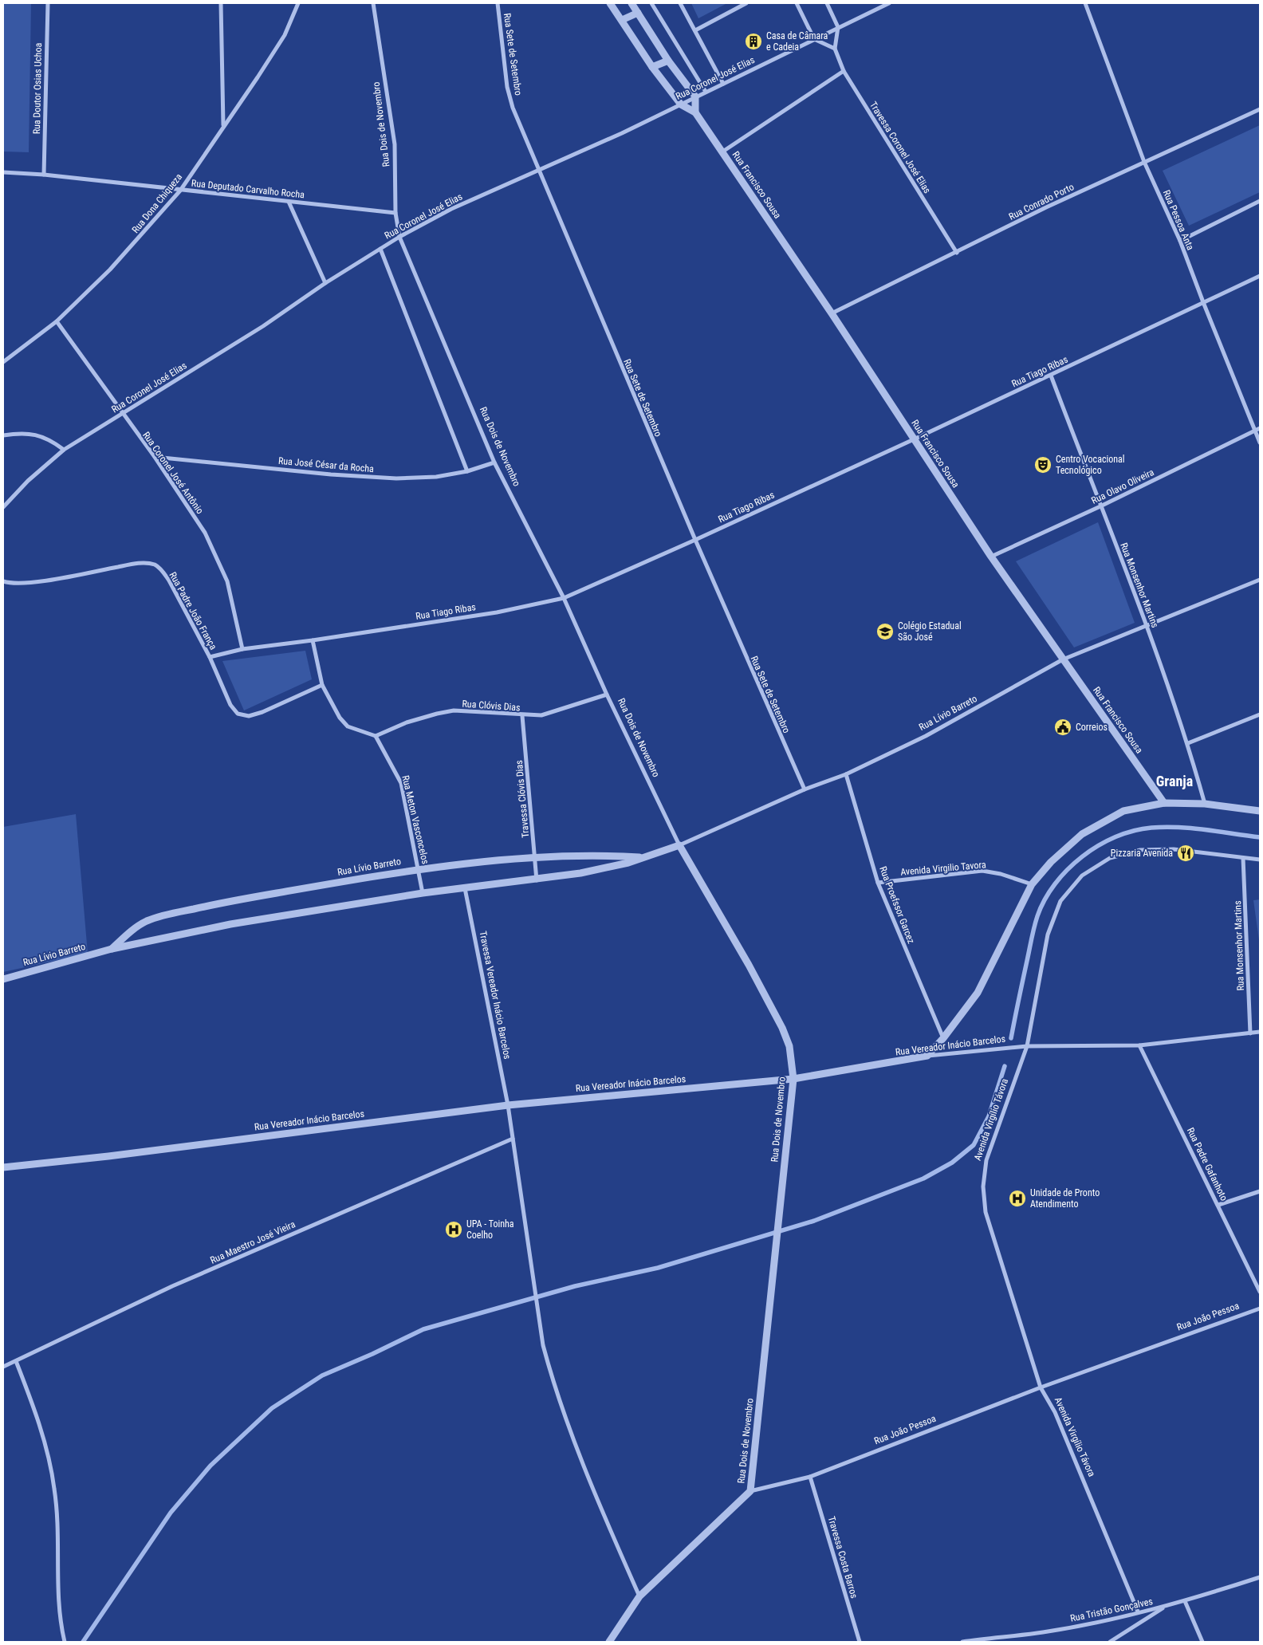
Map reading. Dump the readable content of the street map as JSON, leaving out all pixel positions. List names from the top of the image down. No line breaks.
{"streets":{"street":["Rua Sete de Setembro","Rua Coronel José Elias","Rua Doutor Osias Uchoa","Rua Dois de Novembro","Travessa Coronel José Elias","Rua Francisco Sousa","Rua Deputado Carvalho Rocha","Rua Conrado Porto","Rua Dona Chiqueza","Rua Pessoa Anta","Rua Tiago Ribas","Rua José César da Rocha","Rua Coronel José Antônio","Rua Olavo Oliveira","Rua Monsenhor Martins","Rua Padre João França","Rua Clóvis Dias","Rua Lívio Barreto","Travessa Clóvis Dias","Rua Meton Vasconcelos","Avenida Virgilio Tavora","Rua Proefssor Garcez","Travessa Vereador Inácio Barcelos","Rua Vereador Inácio Barcelos","Avenida Virgílio Távora","Rua Padre Gafanhoto","Rua Maestro José Vieira","Rua João Pessoa","Travessa Costa Barros","Rua Tristão Gonçalves"]},"crossings":[["Rua Sete de Setembro","Rua Coronel José Elias"],["Rua Sete de Setembro","Rua Tiago Ribas"],["Rua Sete de Setembro","Rua Lívio Barreto"],["Rua Coronel José Elias","Rua Dois de Novembro"],["Rua Coronel José Elias","Travessa Coronel José Elias"],["Rua Coronel José Elias","Rua Francisco Sousa"],["Rua Coronel José Elias","Rua Coronel José Antônio"],["Rua Doutor Osias Uchoa","Rua Deputado Carvalho Rocha"],["Rua Dois de Novembro","Rua Deputado Carvalho Rocha"],["Rua Dois de Novembro","Rua Tiago Ribas"],["Rua Dois de Novembro","Rua José César da Rocha"],["Rua Dois de Novembro","Rua Clóvis Dias"],["Rua Dois de Novembro","Rua Lívio Barreto"],["Rua Dois de Novembro","Rua Vereador Inácio Barcelos"],["Rua Dois de Novembro","Rua João Pessoa"],["Travessa Coronel José Elias","Rua Conrado Porto"],["Rua Francisco Sousa","Rua Conrado Porto"],["Rua Francisco Sousa","Rua Tiago Ribas"],["Rua Francisco Sousa","Rua Olavo Oliveira"],["Rua Francisco Sousa","Rua Lívio Barreto"],["Rua Deputado Carvalho Rocha","Rua Dona Chiqueza"],["Rua Conrado Porto","Rua Pessoa Anta"],["Rua Dona Chiqueza","Rua Coronel José Antônio"],["Rua Pessoa Anta","Rua Tiago Ribas"],["Rua Pessoa Anta","Rua Olavo Oliveira"],["Rua Tiago Ribas","Rua Coronel José Antônio"],["Rua Tiago Ribas","Rua Monsenhor Martins"],["Rua Tiago Ribas","Rua Padre João França"],["Rua José César da Rocha","Rua Coronel José Antônio"],["Rua Olavo Oliveira","Rua Monsenhor Martins"],["Rua Monsenhor Martins","Rua Lívio Barreto"],["Rua Monsenhor Martins","Rua Vereador Inácio Barcelos"],["Rua Monsenhor Martins","Avenida Virgílio Távora"],["Rua Clóvis Dias","Travessa Clóvis Dias"],["Rua Clóvis Dias","Rua Meton Vasconcelos"],["Rua Lívio Barreto","Travessa Clóvis Dias"],["Rua Lívio Barreto","Rua Meton Vasconcelos"],["Rua Lívio Barreto","Rua Proefssor Garcez"],["Rua Lívio Barreto","Travessa Vereador Inácio Barcelos"],["Avenida Virgilio Tavora","Rua Proefssor Garcez"],["Travessa Vereador Inácio Barcelos","Rua Vereador Inácio Barcelos"],["Travessa Vereador Inácio Barcelos","Rua Maestro José Vieira"],["Rua Vereador Inácio Barcelos","Avenida Virgílio Távora"],["Rua Vereador Inácio Barcelos","Rua Padre Gafanhoto"],["Avenida Virgílio Távora","Rua João Pessoa"],["Avenida Virgílio Távora","Rua Tristão Gonçalves"],["Rua João Pessoa","Travessa Costa Barros"]],"districts":["Granja"],"places":{"building":["Casa de Câmara e Cadeia"],"theatre":["Centro Vocacional Tecnológico"],"school or university":["Colégio Estadual São José"],"public building":["Correios"],"restaurant":["Pizzaria Avenida"],"hospital":["Unidade de Pronto Atendimento","UPA - Toinha Coelho"]}}
